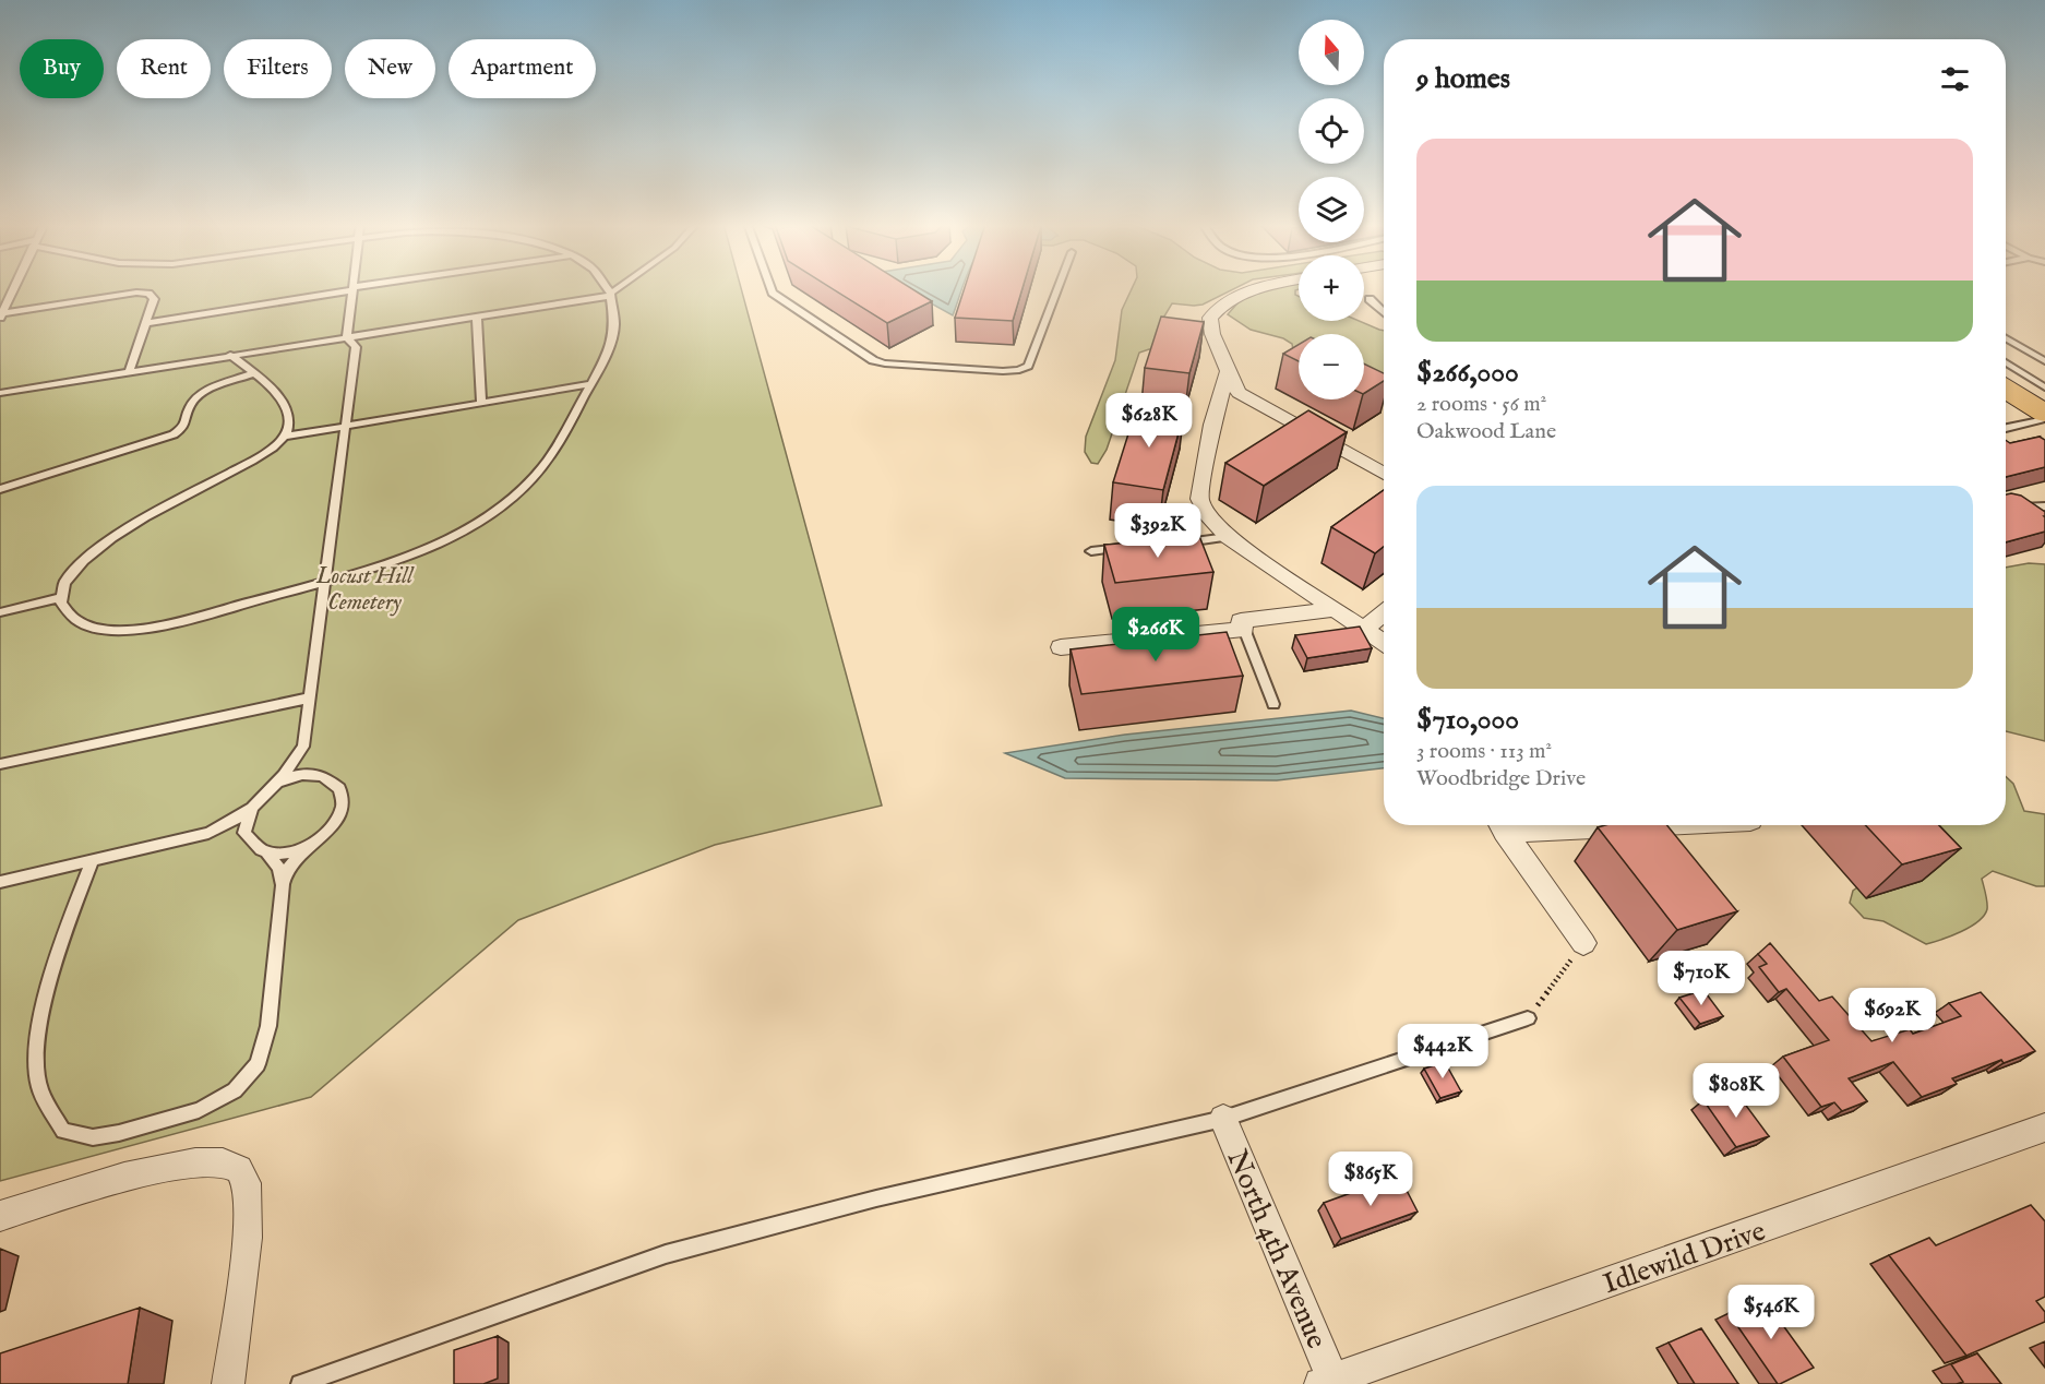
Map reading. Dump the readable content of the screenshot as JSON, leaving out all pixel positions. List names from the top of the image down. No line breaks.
{"streets":{"street":["North 4th Avenue","Idlewild Drive"]},"crossings":[["North 4th Avenue","Idlewild Drive"]],"parks":["Locust Hill Cemetery"],"north":"top","page":{"map_buttons":["+","−"],"chip":["Buy","Rent","Filters","New","Apartment"],"heading":"9 homes","list":[{"name":"$266,000","note":"2 rooms · 56 m² · Oakwood Lane"},{"name":"$710,000","note":"3 rooms · 113 m² · Woodbridge Drive"}],"price":["$628K","$392K","$266K","$710K","$692K","$442K","$808K","$865K","$546K"]}}
